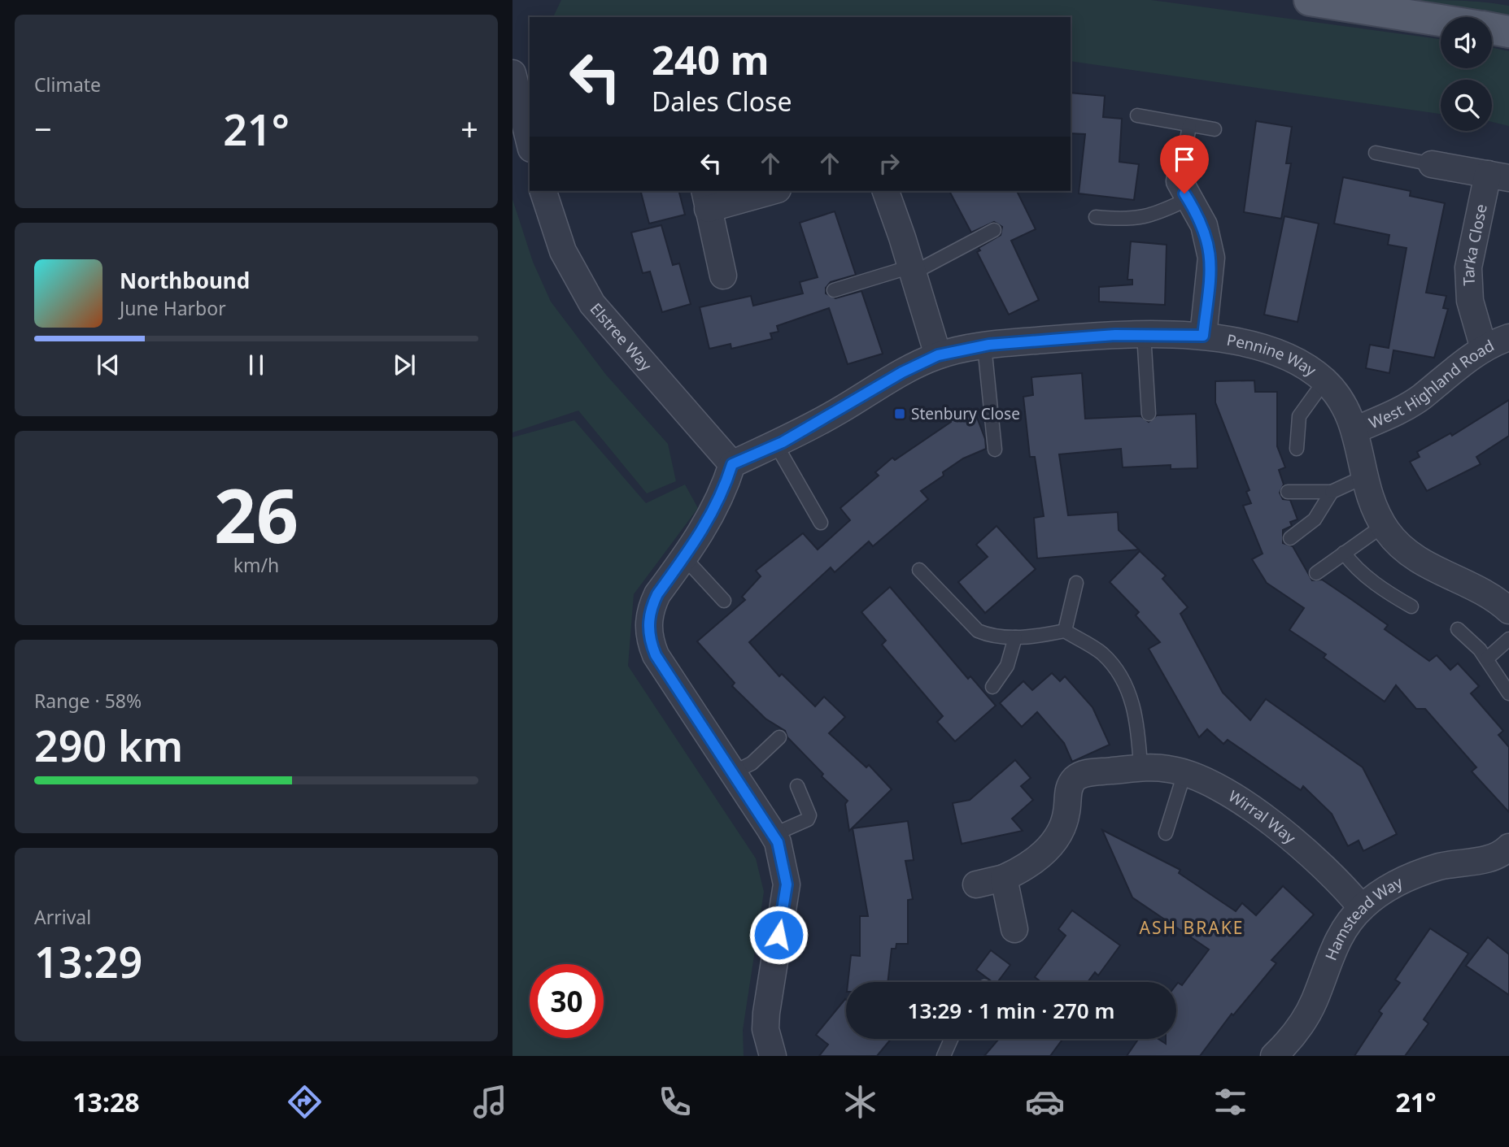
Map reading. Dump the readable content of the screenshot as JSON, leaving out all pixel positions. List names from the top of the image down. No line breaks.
{"streets":{"street":["Tarka Close","Elstree Way","Pennine Way","West Highland Road","Wirral Way","Hamstead Way"]},"crossings":[["Tarka Close","West Highland Road"],["Elstree Way","Pennine Way"],["Pennine Way","West Highland Road"],["Wirral Way","Hamstead Way"]],"districts":["ASH BRAKE"],"places":{"transit":["Stenbury Close"]},"page":{"tile":["Climate",["26","km/h"],["Range · 58%","290 km"],["Arrival","13:29"]],"turn":["240 m","Dales Close"],"heat":["−","21°","+"],"song":["Northbound","June Harbor"],"limit":"30","trip":"13:29 · 1 min · 270 m","tabs":["13:28","21°"]}}
